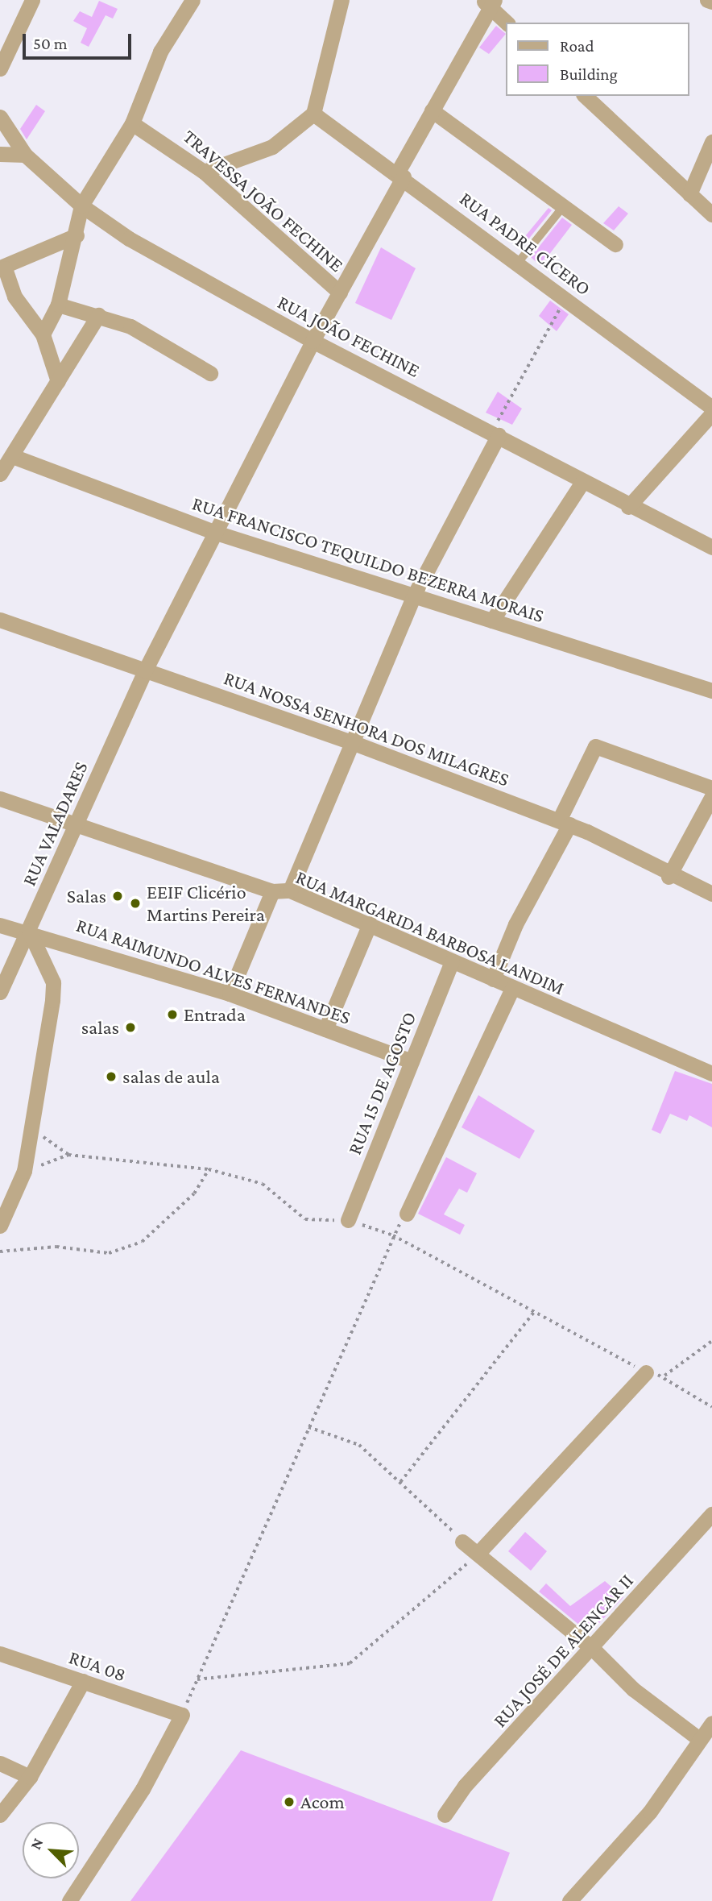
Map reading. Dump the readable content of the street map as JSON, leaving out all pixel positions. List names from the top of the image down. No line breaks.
{"streets":{"street":["TRAVESSA JOÃO FECHINE","RUA PADRE CÍCERO","RUA JOÃO FECHINE","RUA FRANCISCO TEQUILDO BEZERRA MORAIS","RUA NOSSA SENHORA DOS MILAGRES","RUA VALADARES","RUA MARGARIDA BARBOSA LANDIM","RUA RAIMUNDO ALVES FERNANDES","RUA 15 DE AGOSTO","RUA JOSÉ DE ALENCAR II","RUA 08"]},"crossings":[["TRAVESSA JOÃO FECHINE","RUA VALADARES"],["RUA PADRE CÍCERO","RUA VALADARES"],["RUA JOÃO FECHINE","RUA VALADARES"],["RUA FRANCISCO TEQUILDO BEZERRA MORAIS","RUA VALADARES"],["RUA NOSSA SENHORA DOS MILAGRES","RUA VALADARES"],["RUA VALADARES","RUA MARGARIDA BARBOSA LANDIM"],["RUA VALADARES","RUA RAIMUNDO ALVES FERNANDES"],["RUA MARGARIDA BARBOSA LANDIM","RUA 15 DE AGOSTO"],["RUA RAIMUNDO ALVES FERNANDES","RUA 15 DE AGOSTO"]],"places":["Salas","EEIF Clicério Martins Pereira","Entrada","salas","salas de aula","Acom"],"legend":["Road","Building"],"scale_bar":"50 m","north":"top left"}
